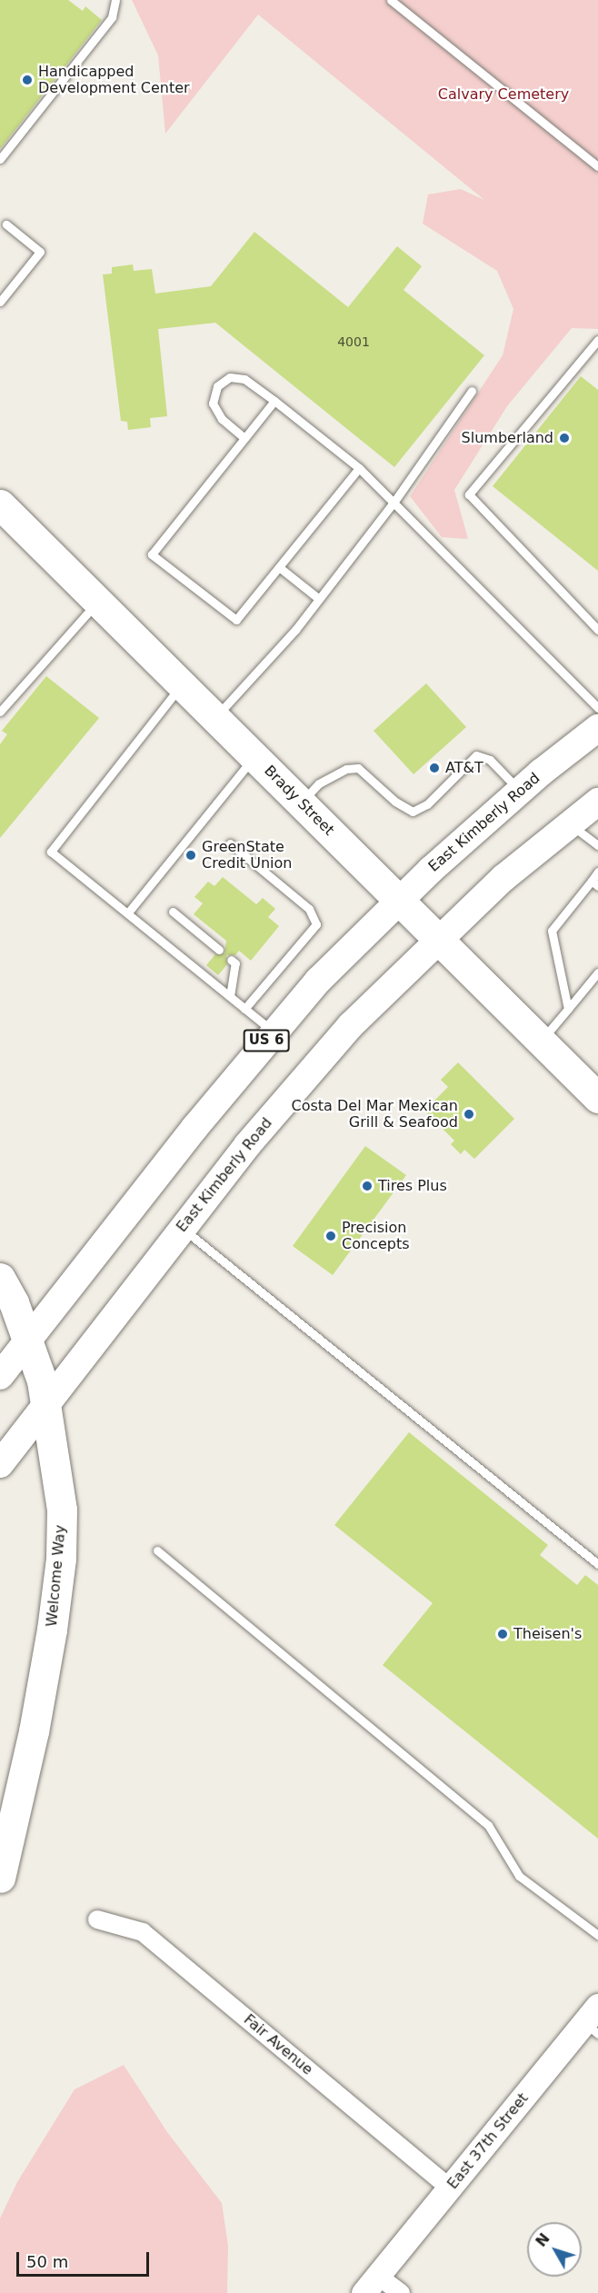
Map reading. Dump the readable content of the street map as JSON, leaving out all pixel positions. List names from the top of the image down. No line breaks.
{"streets":{"highway":["Brady Street","Welcome Way"],"main road":["East Kimberly Road","US 6"],"street":["Fair Avenue","East 37th Street"]},"crossings":[["Brady Street","East Kimberly Road"],["East Kimberly Road","Welcome Way"],["Fair Avenue","East 37th Street"]],"parks":["Calvary Cemetery"],"places":["Handicapped Development Center","Slumberland","AT&T","GreenState Credit Union","Costa Del Mar Mexican Grill & Seafood","Tires Plus","Precision Concepts","Theisen's"],"house_numbers":["4001"],"scale_bar":"50 m","north":"top left"}
